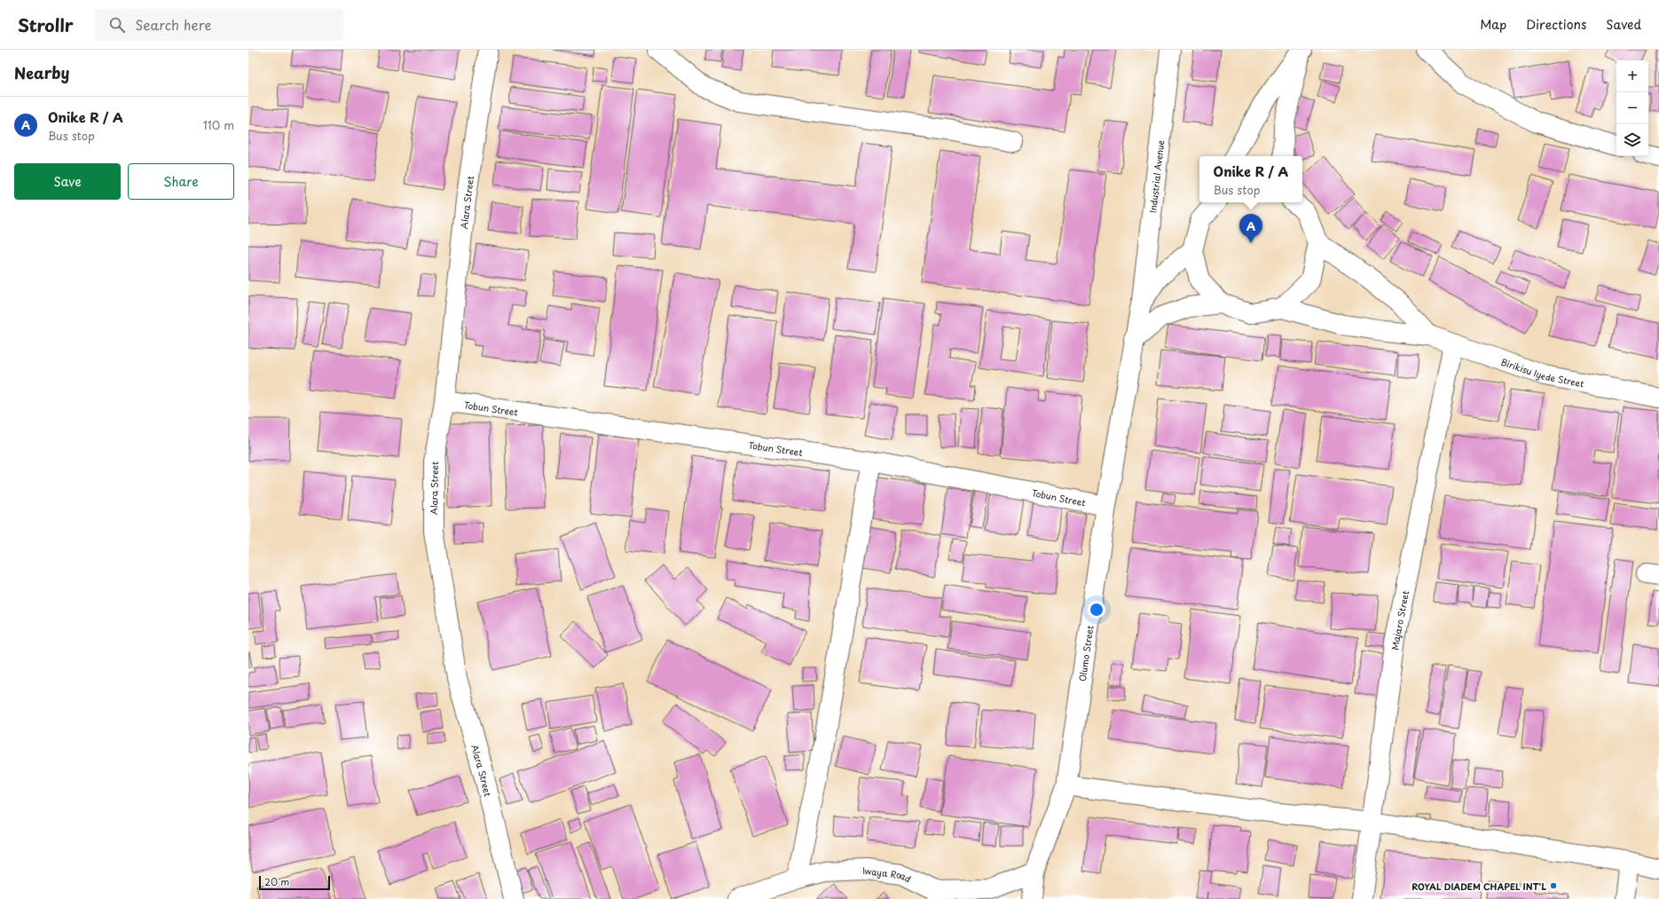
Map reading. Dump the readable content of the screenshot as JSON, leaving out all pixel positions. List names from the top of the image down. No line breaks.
{"streets":{"street":["Industrial Avenue","Alara Street","Birikisu Iyede Street","Tobun Street","Majaro Street","Olumo Street","Iwaya Road"]},"crossings":[["Industrial Avenue","Olumo Street"],["Alara Street","Tobun Street"],["Birikisu Iyede Street","Majaro Street"],["Tobun Street","Olumo Street"],["Olumo Street","Iwaya Road"]],"places":["ROYAL DIADEM CHAPEL INT'L"],"scale_bar":"20 m","page":{"header":"Strollr","search":"Search here","nav":["Map","Directions","Saved"],"heading":"Nearby","map_buttons":["+","−"],"list":[{"mark":"A","name":"Onike R / A","note":"Bus stop","value":"110 m"}],"buttons":["Save","Share"],"popup":["Onike R / A","Bus stop"],"pins":"A","scale":"20 m"}}
